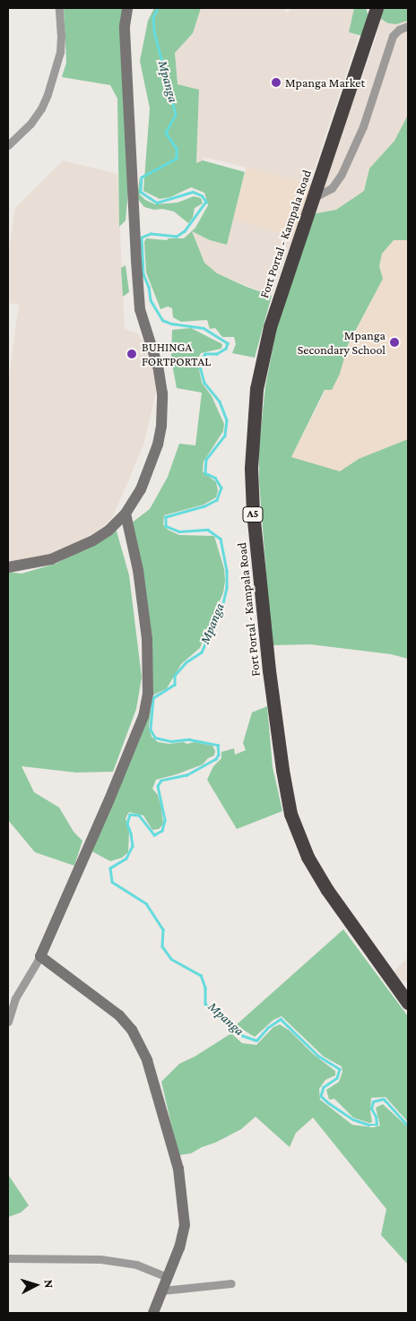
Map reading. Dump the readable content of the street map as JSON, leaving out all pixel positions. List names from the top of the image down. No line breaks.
{"streets":{"highway":["Fort Portal - Kampala Road","A5"]},"water":["Mpanga"],"places":["Mpanga Market","Mpanga Secondary School","BUHINGA FORTPORTAL"],"north":"right"}
